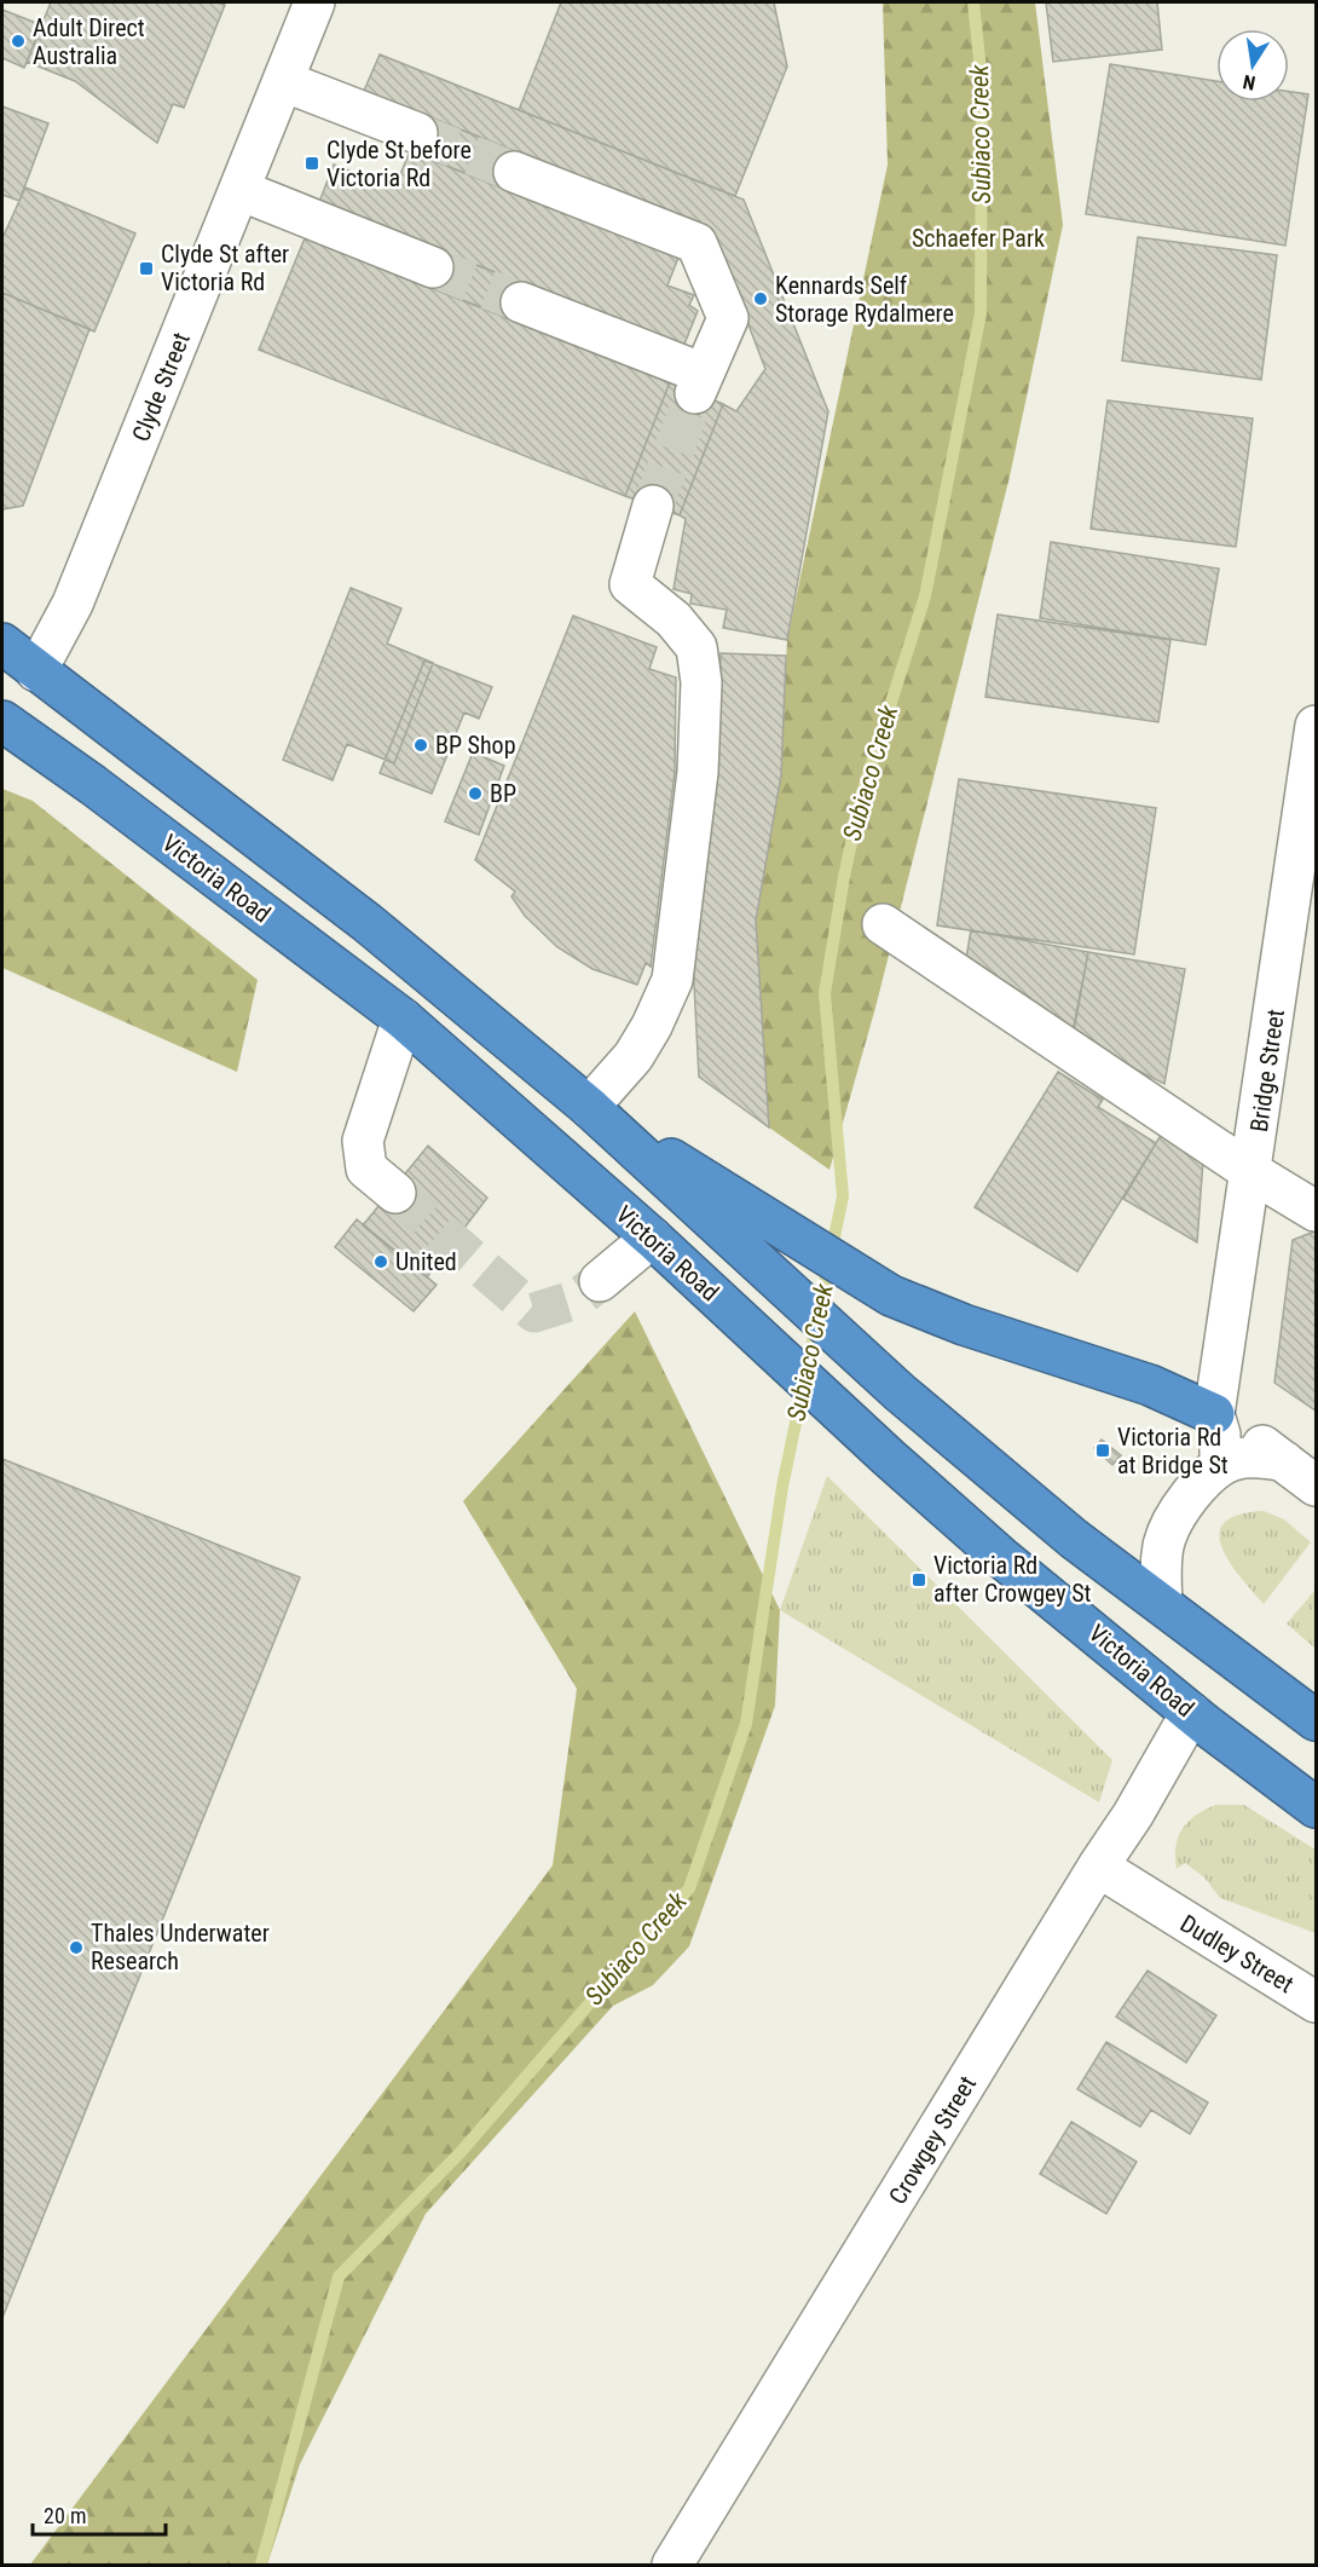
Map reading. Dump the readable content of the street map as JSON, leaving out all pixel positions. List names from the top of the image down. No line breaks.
{"streets":{"highway":["Clyde Street","Victoria Road"],"street":["Bridge Street","Dudley Street","Crowgey Street"]},"crossings":[["Clyde Street","Victoria Road"],["Victoria Road","Crowgey Street"],["Dudley Street","Crowgey Street"]],"water":["Subiaco Creek"],"parks":["Schaefer Park"],"places":{"other":["Adult Direct Australia","Kennards Self Storage Rydalmere","BP Shop","BP","United","Thales Underwater Research"],"transit":["Clyde St before Victoria Rd","Clyde St after Victoria Rd","Victoria Rd at Bridge St","Victoria Rd after Crowgey St"]},"scale_bar":"20 m","north":"bottom"}
